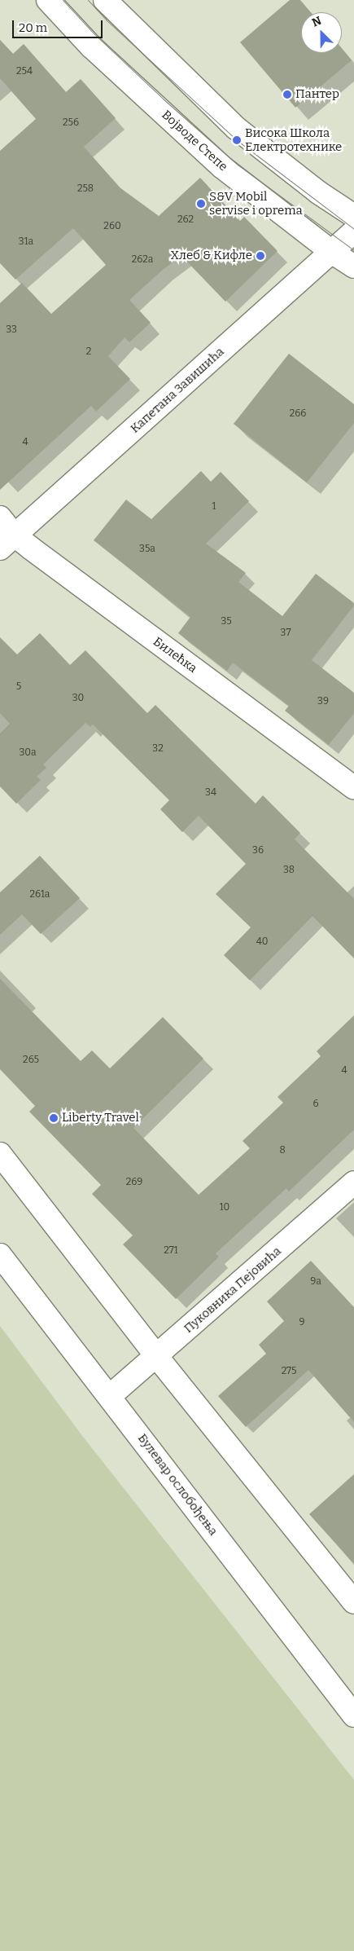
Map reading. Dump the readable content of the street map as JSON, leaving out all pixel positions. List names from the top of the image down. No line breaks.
{"streets":{"main road":["Војводе Степе","Капетана Завишића","Билећка","Пуковника Пејовића","Булевар ослобођења"]},"crossings":[["Војводе Степе","Капетана Завишића"],["Капетана Завишића","Билећка"],["Пуковника Пејовића","Булевар ослобођења"]],"places":["Пантер","Висока Школа Електротехнике","S&V Mobil servise i oprema","Хлеб & Кифле","Liberty Travel"],"house_numbers":["254","256","258","262","260","31a","262a","33","2","266","4","1","35a","35","37","5","30","39","32","30a","34","36","38","261a","40","265","4","6","8","269","10","271","9a","9","275"],"scale_bar":"20 m","north":"top left"}
